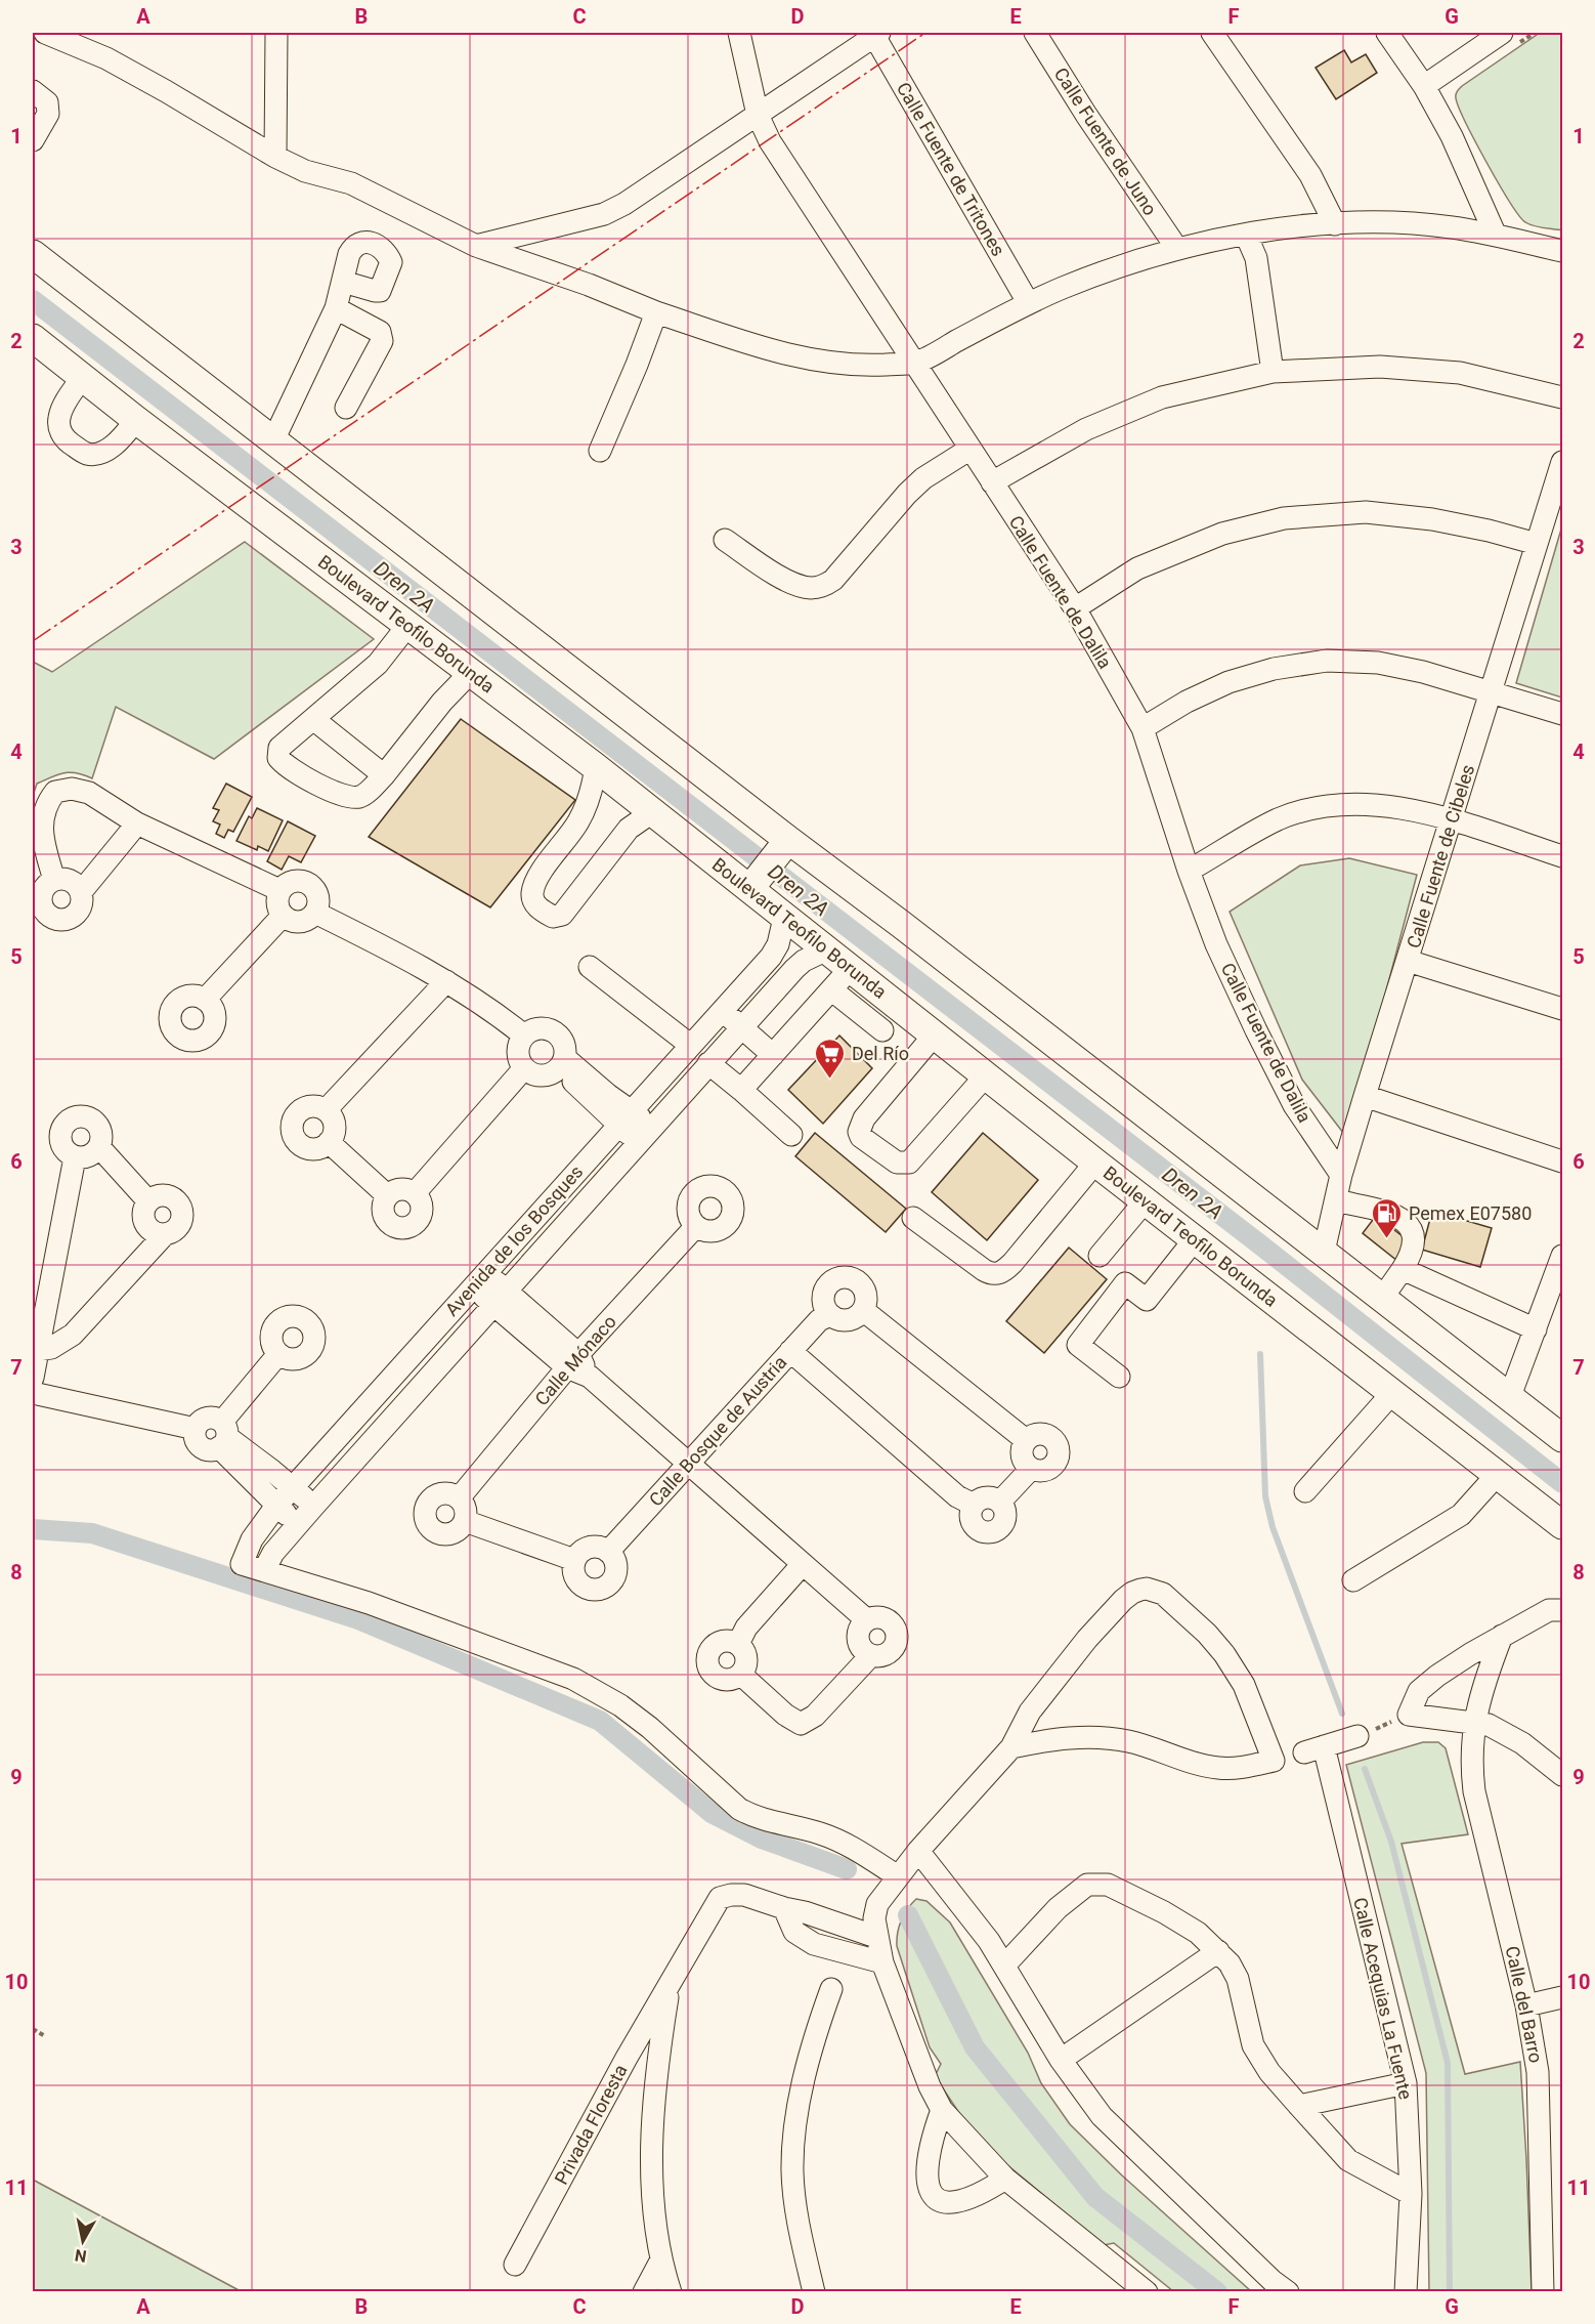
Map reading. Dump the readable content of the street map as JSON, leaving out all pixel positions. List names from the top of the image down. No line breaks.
{"streets":{"main road":["Boulevard Teofilo Borunda"],"street":["Calle Fuente de Juno","Calle Fuente de Tritones","Calle Fuente de Dalila","Calle Fuente de Cibeles","Avenida de los Bosques","Calle Mónaco","Calle Bosque de Austria","Calle Acequias La Fuente","Calle del Barro","Privada Floresta"]},"crossings":[["Calle Fuente de Dalila","Calle Fuente de Cibeles"],["Boulevard Teofilo Borunda","Avenida de los Bosques"]],"water":["Dren 2A"],"places":{"supermarket":["Del Río"],"fuel station":["Pemex E07580"]},"north":"bottom","grid":{"columns":["A","B","C","D","E","F","G"],"rows":["1","2","3","4","5","6","7","8","9","10","11"]}}
